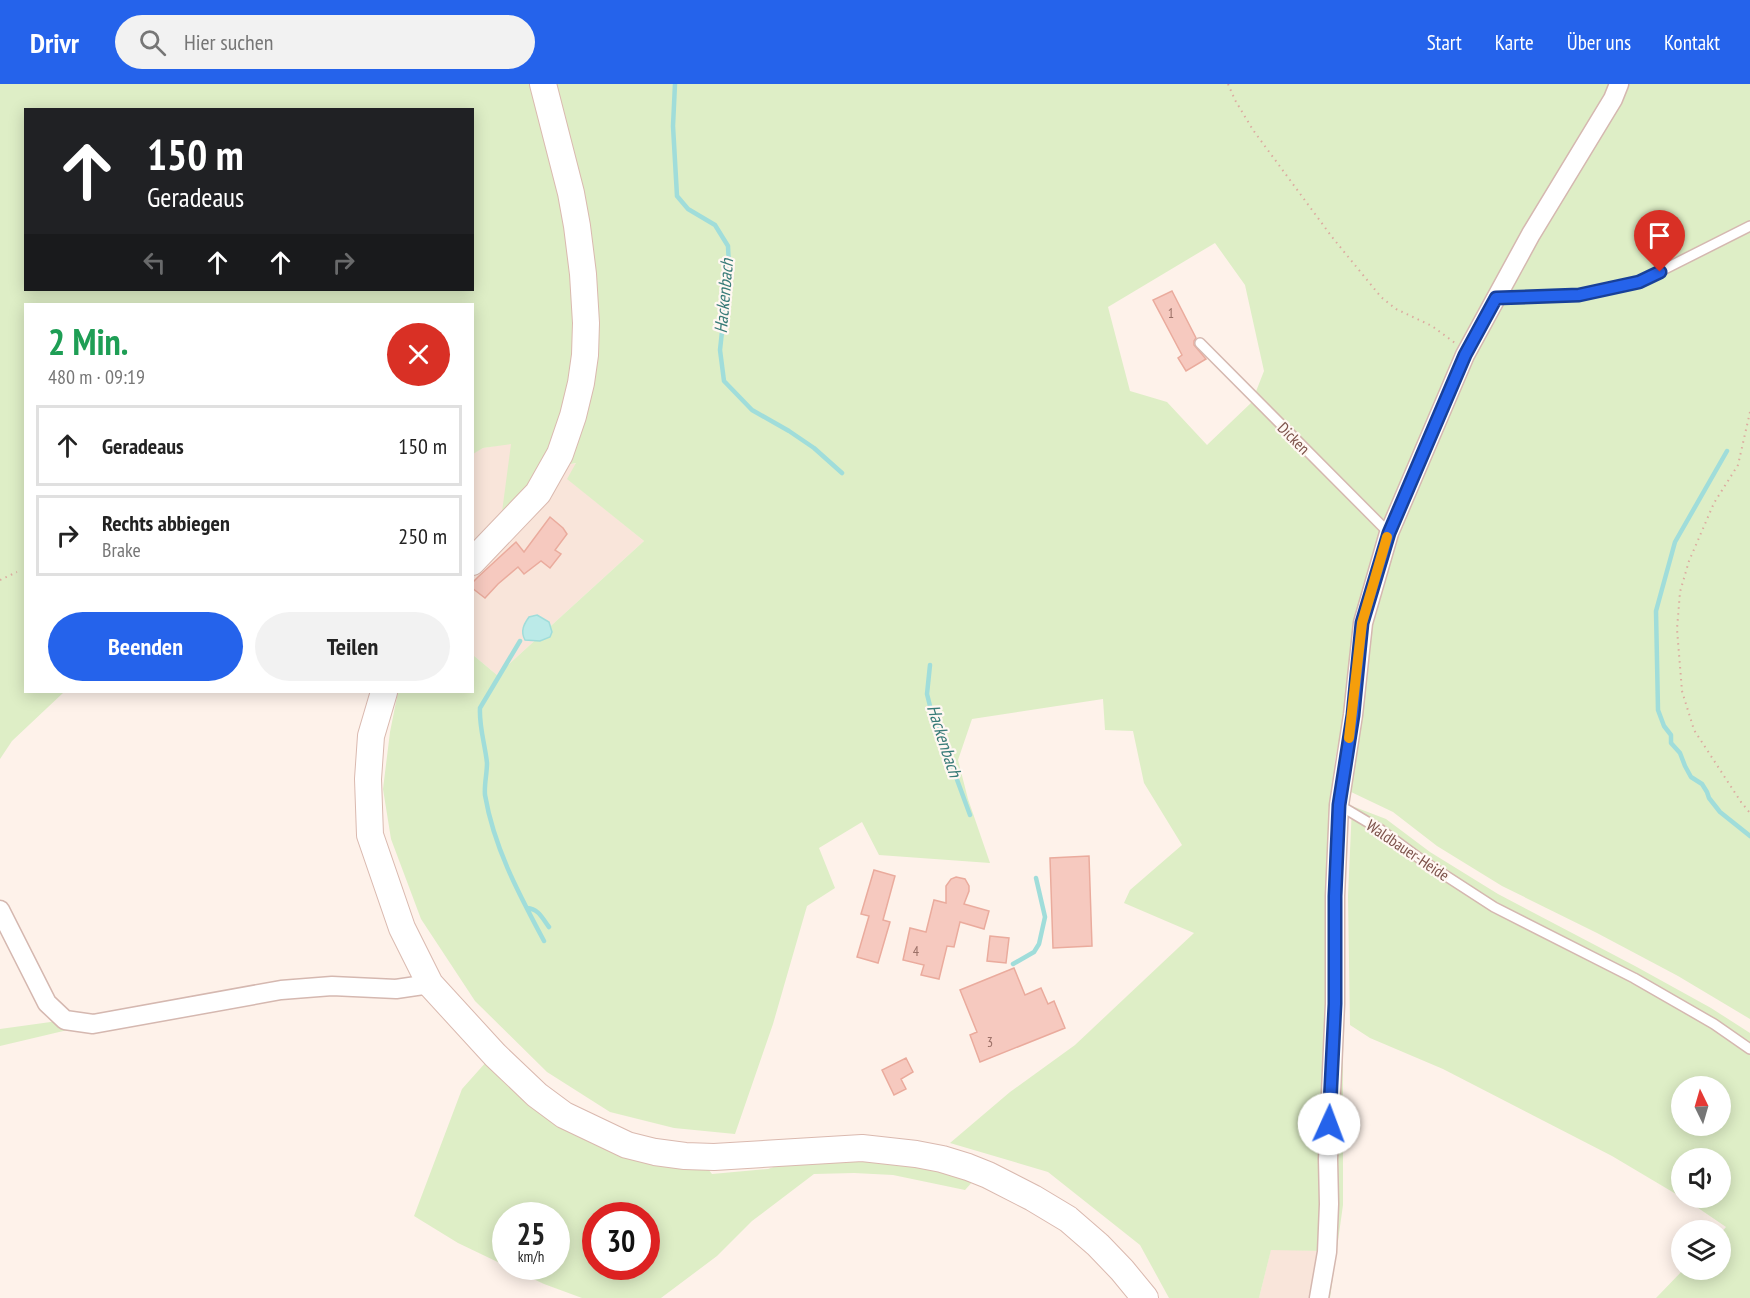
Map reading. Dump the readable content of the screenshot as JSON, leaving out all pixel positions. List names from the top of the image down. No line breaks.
{"streets":{"lane":["Dicken","Waldbauer-Heide"]},"water":["Hackenbach"],"house_numbers":["1","4","3"],"north":"top","page":{"header":"Drivr","search":"Hier suchen","nav":["Start","Karte","Über uns","Kontakt"],"turn":["150 m","Geradeaus"],"heading":["2 Min.","480 m · 09:19"],"list":[{"name":"Geradeaus","value":"150 m"},{"name":"Rechts abbiegen","note":"Brake","value":"250 m"}],"buttons":["Beenden","Teilen"],"speed":"25 km/h","limit":"30"}}
